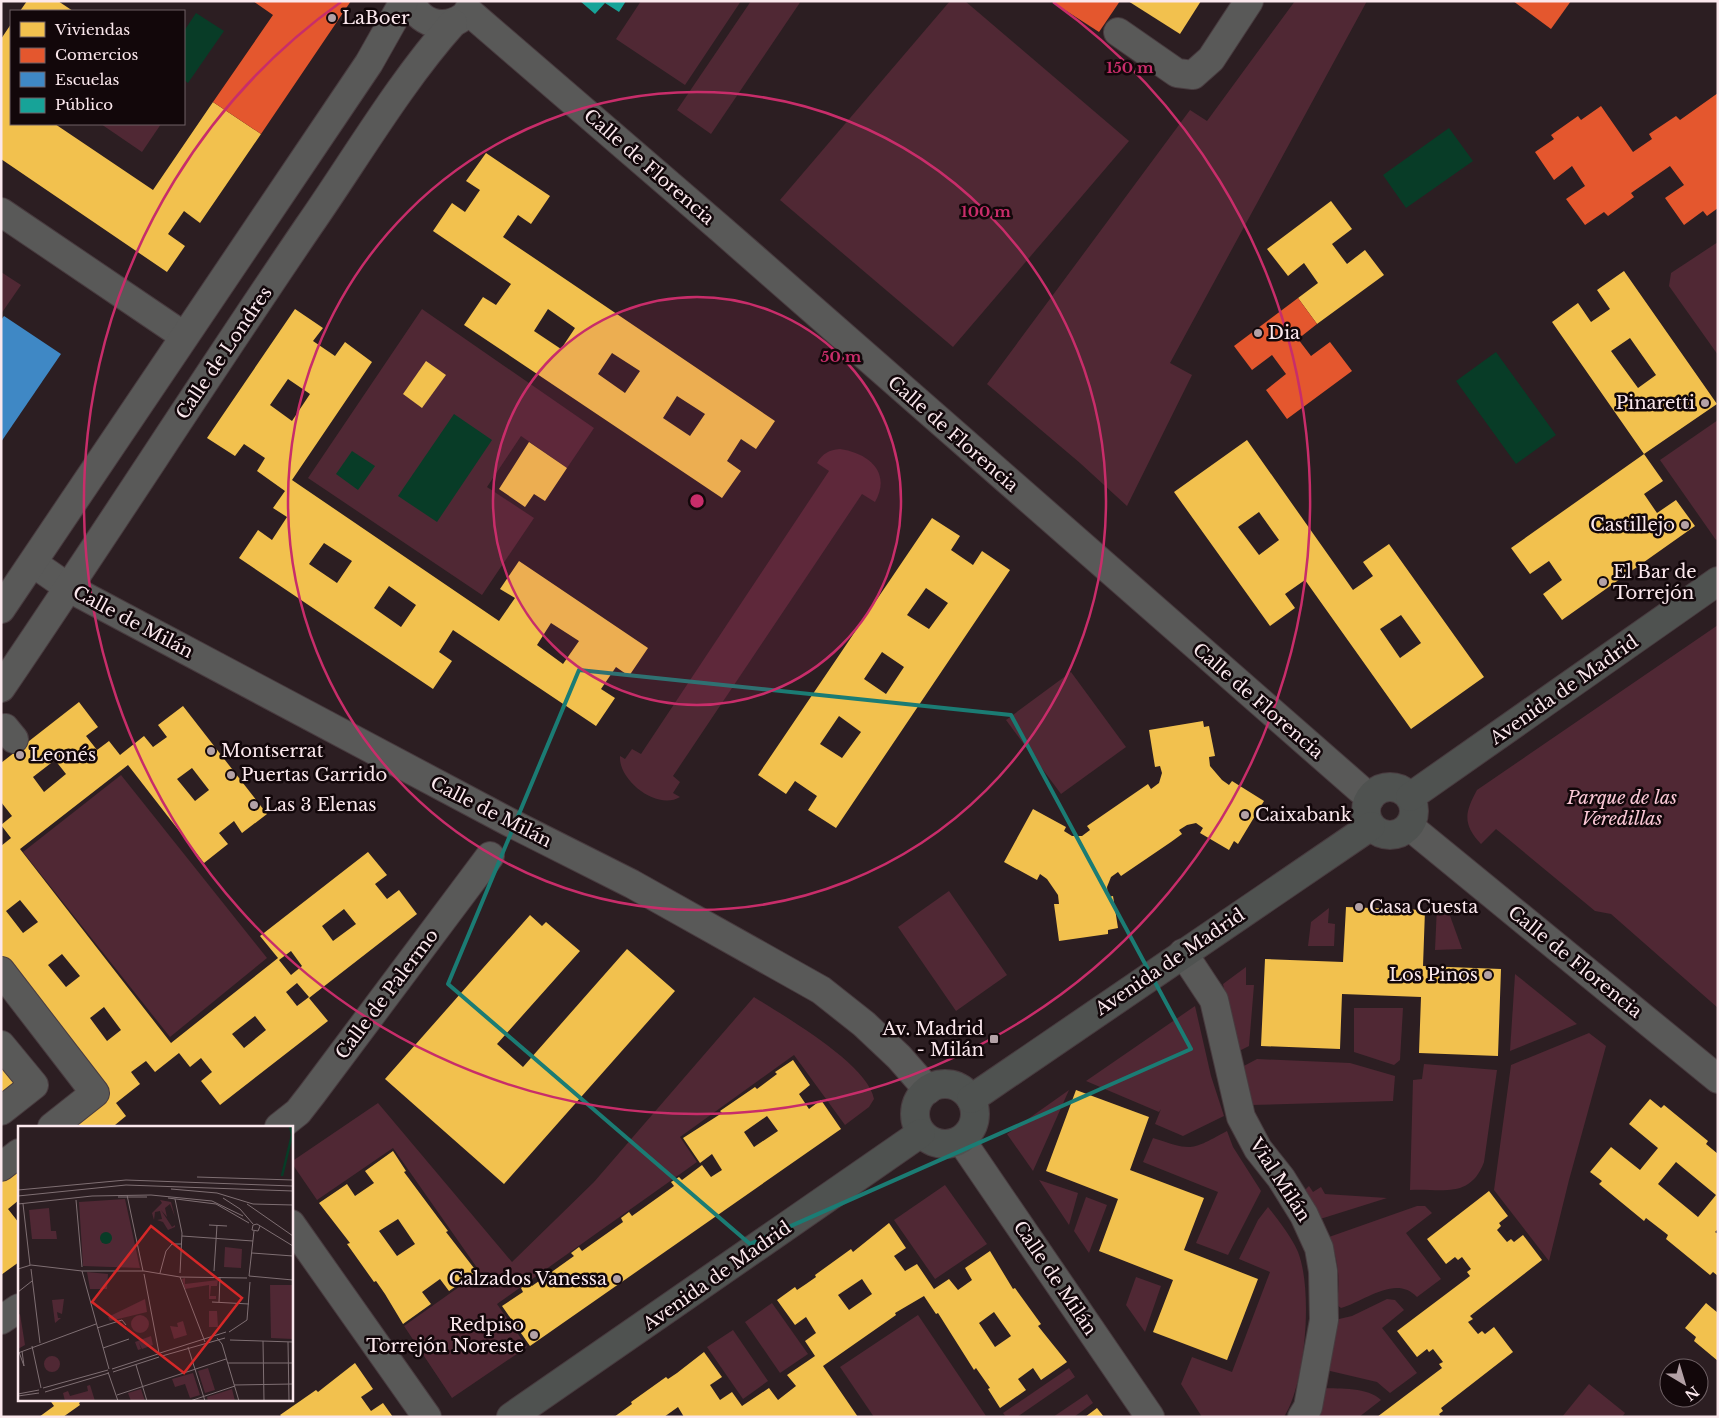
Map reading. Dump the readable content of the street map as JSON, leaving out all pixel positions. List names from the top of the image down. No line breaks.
{"streets":{"street":["Calle de Florencia","Calle de Londres","Calle de Milán","Avenida de Madrid","Calle de Palermo","Vial Milán"]},"crossings":[["Calle de Florencia","Calle de Londres"],["Calle de Florencia","Avenida de Madrid"],["Calle de Londres","Calle de Milán"],["Calle de Milán","Avenida de Madrid"],["Avenida de Madrid","Vial Milán"]],"parks":["Parque de las Veredillas"],"places":{"other":["LaBoer","Dia","Pinaretti","Castillejo","El Bar de Torrejón","Montserrat","Leonés","Puertas Garrido","Las 3 Elenas","Caixabank","Casa Cuesta","Los Pinos","Calzados Vanessa","Redpiso Torrejón Noreste"],"transit":["Av. Madrid - Milán"]},"legend":["Viviendas","Comercios","Escuelas","Público"],"north":"bottom right","rings":["150 m","100 m","50 m"]}
